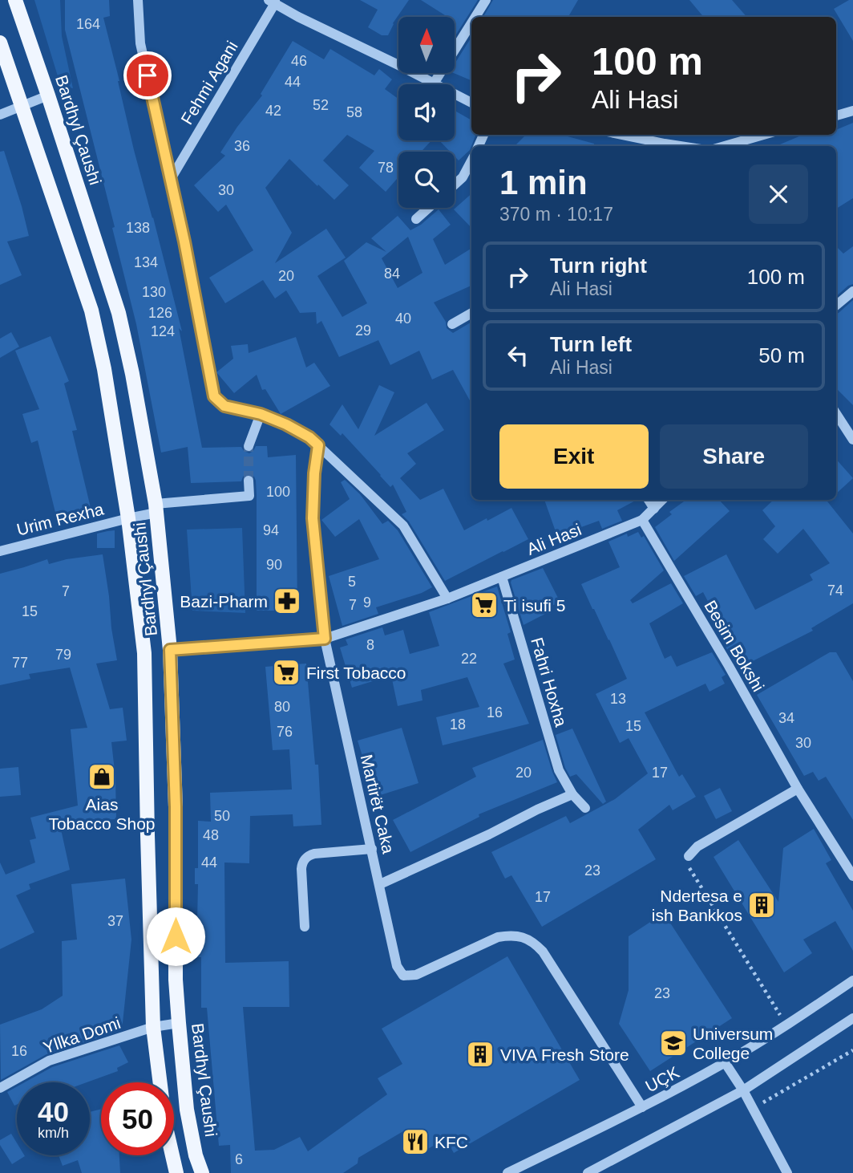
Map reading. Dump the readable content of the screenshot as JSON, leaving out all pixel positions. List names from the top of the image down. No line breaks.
{"streets":{"main road":["Bardhyl Çaushi"],"street":["Fehmi Agani","Urim Rexha","Ali Hasi","Besim Bokshi","Fahri Hoxha","Martirët Caka","Yllka Domi","UÇK"]},"crossings":[["Bardhyl Çaushi","Urim Rexha"],["Bardhyl Çaushi","Ali Hasi"],["Bardhyl Çaushi","Yllka Domi"],["Ali Hasi","Besim Bokshi"],["Ali Hasi","Fahri Hoxha"],["Ali Hasi","Martirët Caka"],["Martirët Caka","UÇK"]],"places":{"pharmacy":["Bazi-Pharm"],"supermarket":["Ti isufi 5","First Tobacco"],"shop":["Aias Tobacco Shop"],"building":["Ndertesa e ish Bankkos","VIVA Fresh Store"],"school or university":["Universum College"],"restaurant":["KFC"]},"house_numbers":["164","46","44","52","42","58","36","78","30","138","134","84","20","130","126","40","29","124","100","94","90","5","74","7","9","7","15","8","79","22","77","13","80","16","34","18","15","76","30","20","17","50","48","44","23","17","37","23","16","6"],"north":"top","page":{"turn":["100 m","Ali Hasi"],"heading":["1 min","370 m · 10:17"],"list":[{"name":"Turn right","note":"Ali Hasi","value":"100 m"},{"name":"Turn left","note":"Ali Hasi","value":"50 m"}],"buttons":["Exit","Share"],"speed":"40 km/h","limit":"50"}}
